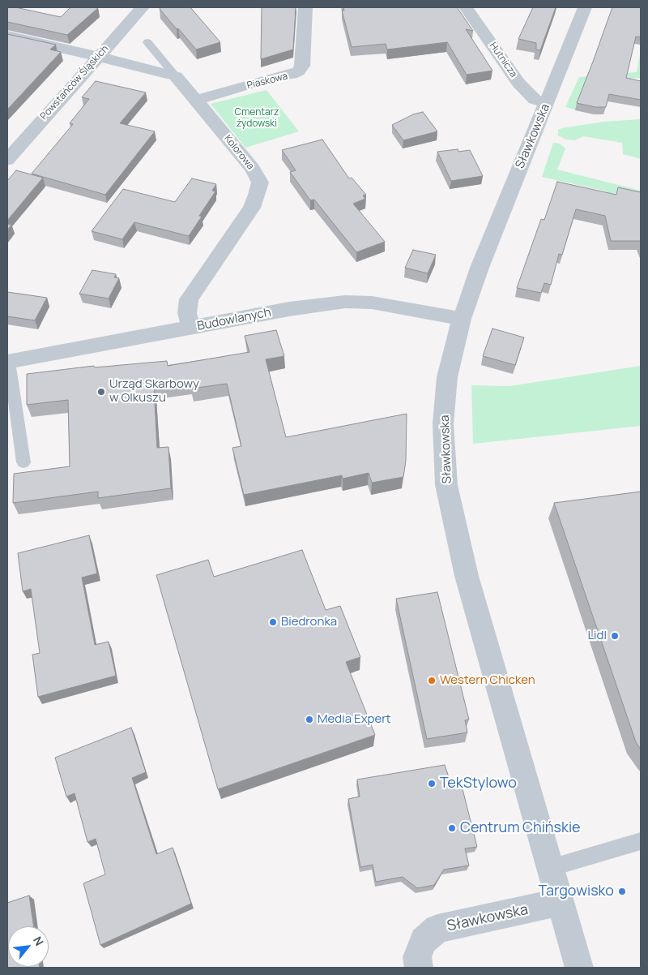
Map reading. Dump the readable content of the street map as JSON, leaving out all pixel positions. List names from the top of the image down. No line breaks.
{"streets":{"street":["Hutnicza","Piaskowa","Powstańców Śląskich","Sławkowska","Kolorowa","Budowlanych"]},"crossings":[["Hutnicza","Sławkowska"],["Piaskowa","Kolorowa"],["Sławkowska","Budowlanych"],["Kolorowa","Budowlanych"]],"parks":["Cmentarz żydowski"],"places":["Urząd Skarbowy w Olkuszu","Biedronka","Lidl","Western Chicken","Media Expert","TekStylowo","Centrum Chińskie","Targowisko"],"north":"top right"}
